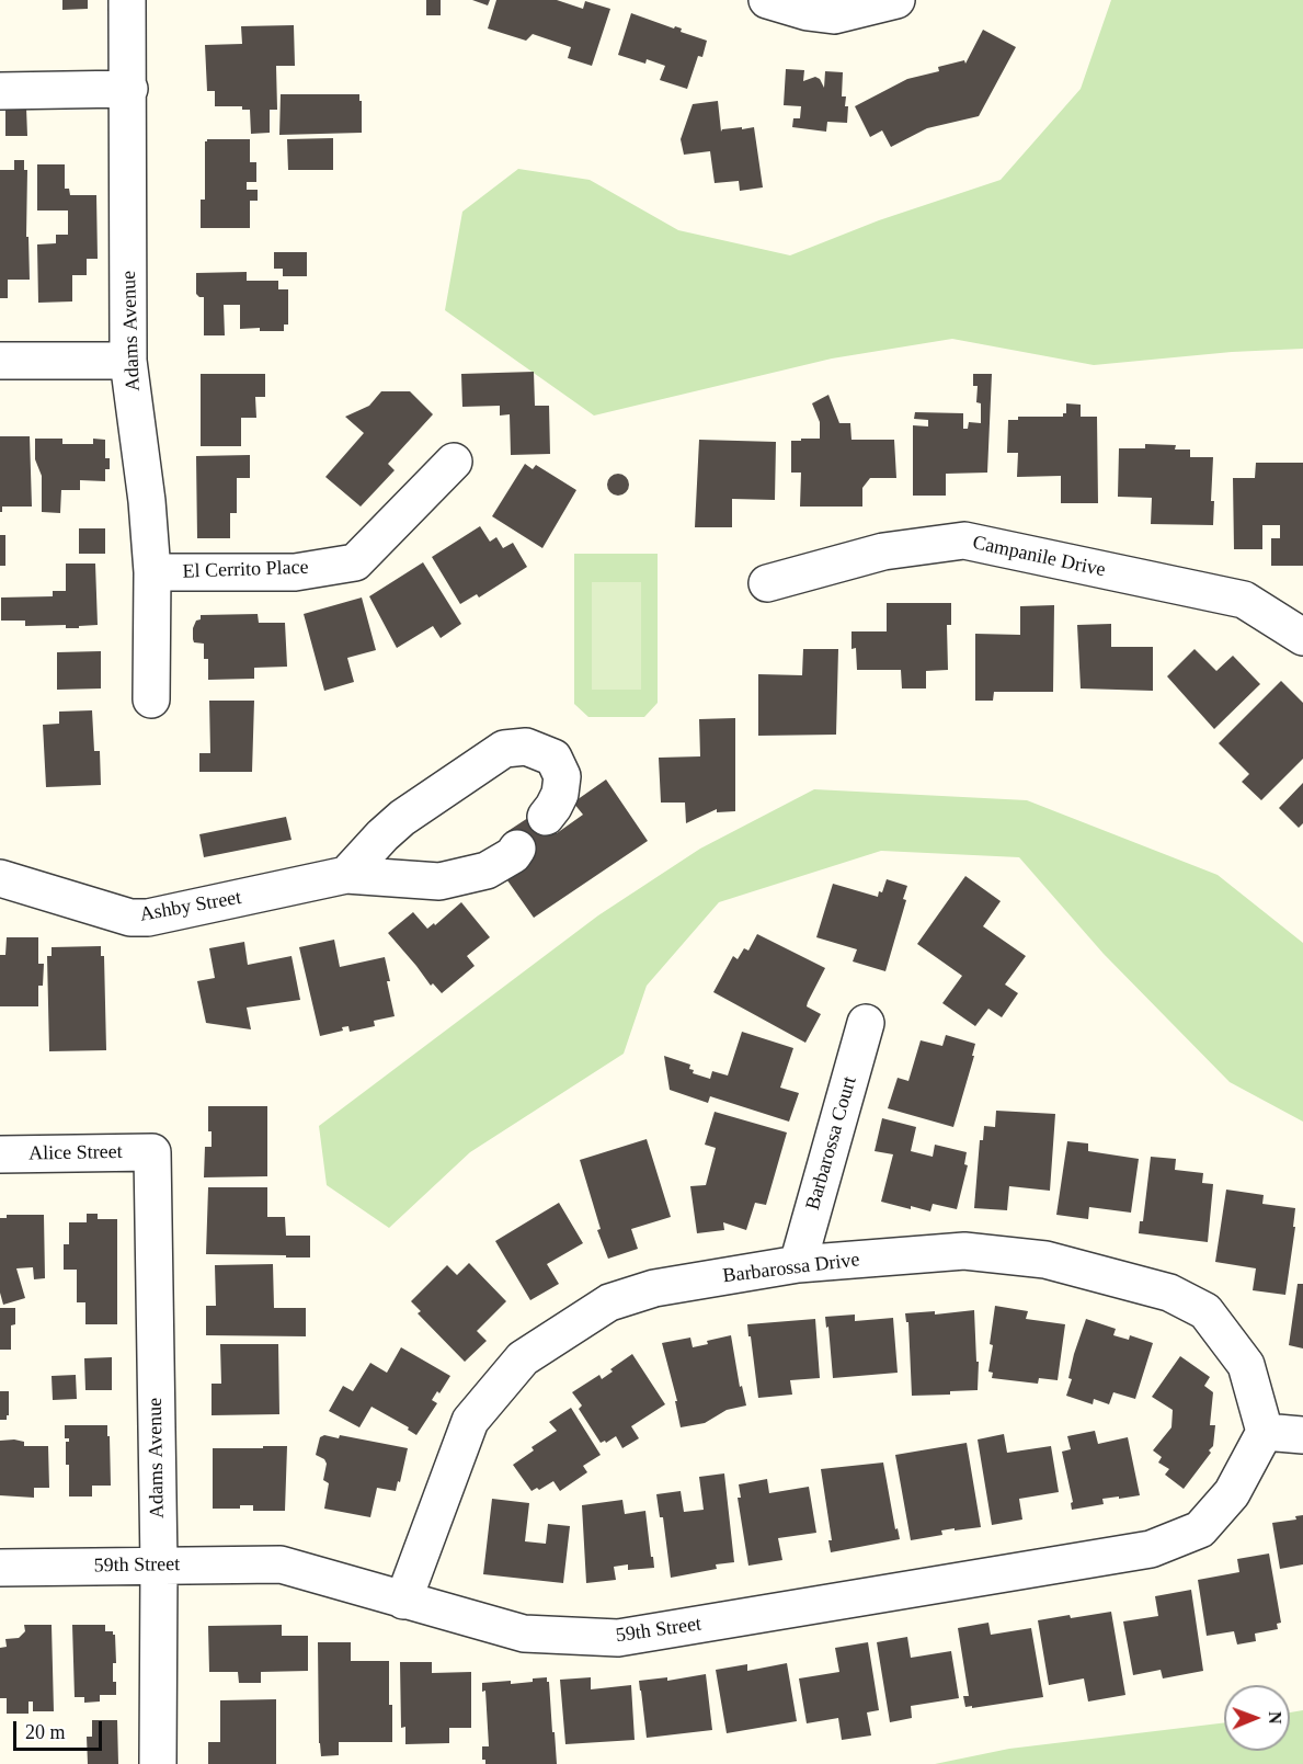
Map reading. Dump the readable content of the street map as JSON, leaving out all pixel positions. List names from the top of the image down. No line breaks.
{"streets":{"street":["Adams Avenue","Campanile Drive","El Cerrito Place","Ashby Street","Barbarossa Court","Alice Street","Barbarossa Drive","59th Street"]},"crossings":[["Adams Avenue","El Cerrito Place"],["Adams Avenue","Alice Street"],["Adams Avenue","59th Street"],["Barbarossa Court","Barbarossa Drive"],["Barbarossa Drive","59th Street"]],"scale_bar":"20 m","north":"right"}
